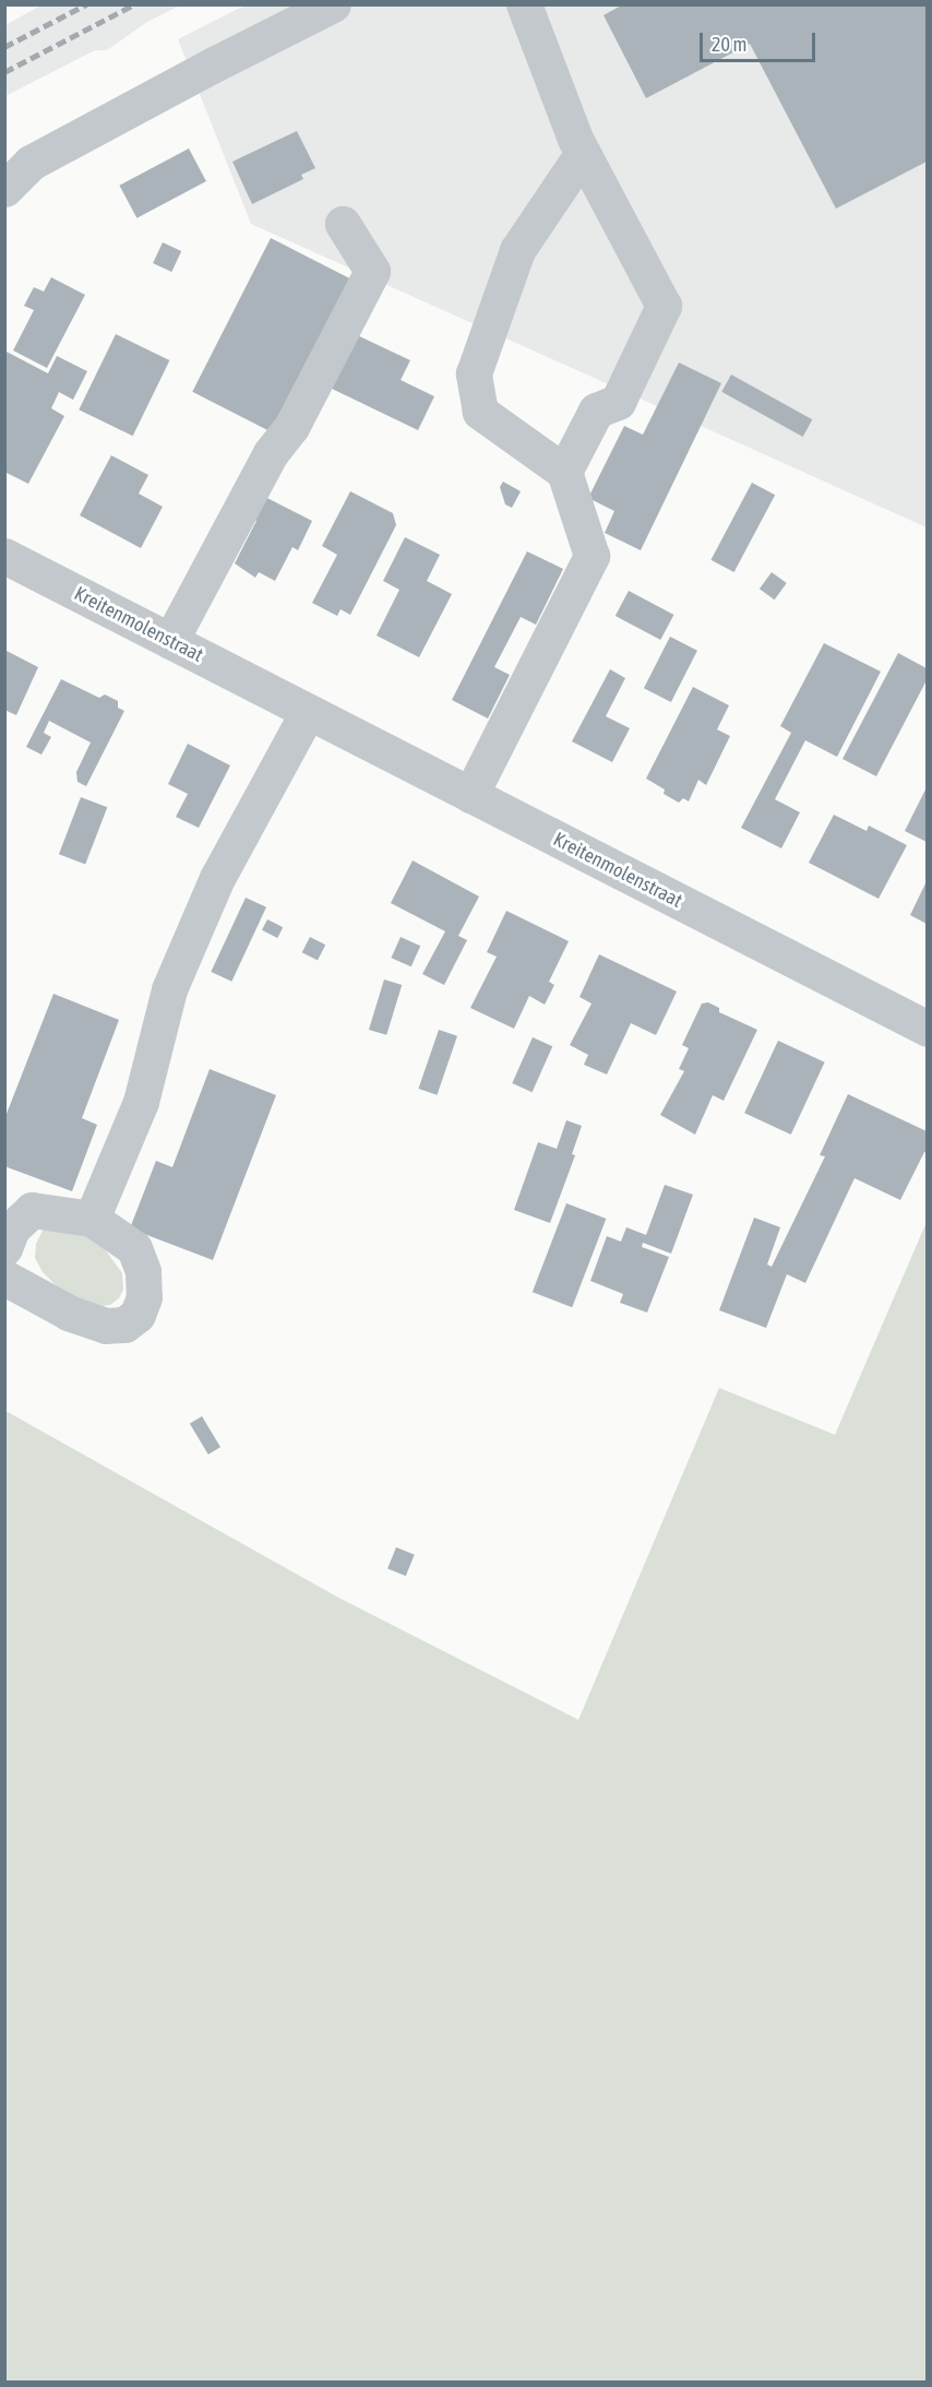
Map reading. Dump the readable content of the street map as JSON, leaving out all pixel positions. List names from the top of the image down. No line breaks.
{"streets":{"street":["Kreitenmolenstraat"]},"scale_bar":"20 m"}
